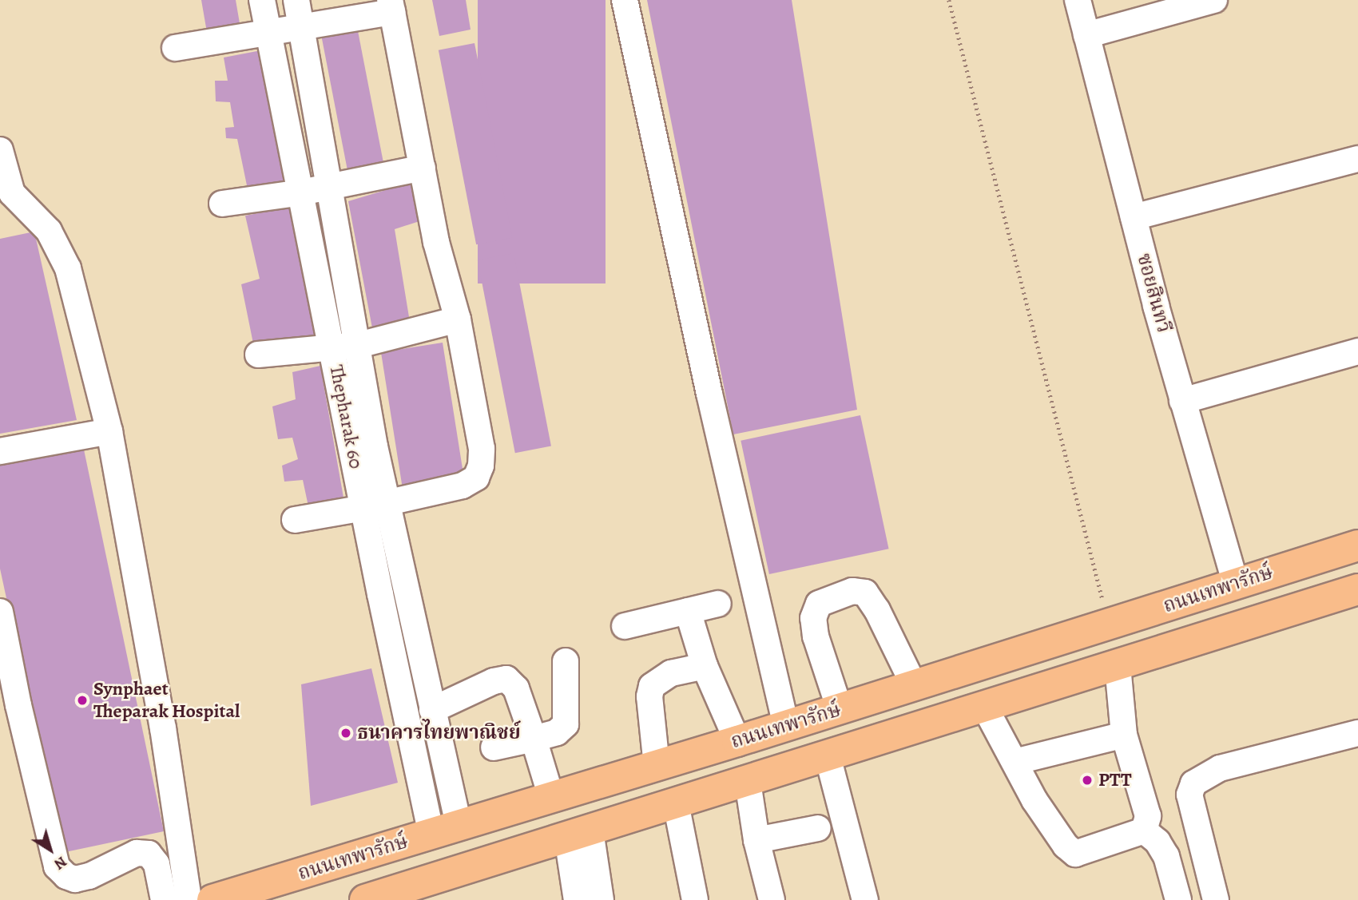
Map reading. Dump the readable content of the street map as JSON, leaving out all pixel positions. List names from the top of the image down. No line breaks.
{"streets":{"main road":["ถนนเทพารักษ์"],"street":["ซอยสินทวี","Thepharak 60"]},"crossings":[["ซอยสินทวี","ถนนเทพารักษ์"],["Thepharak 60","ถนนเทพารักษ์"]],"places":["Synphaet Theparak Hospital","ธนาคารไทยพาณิชย์","PTT"],"north":"bottom right"}
